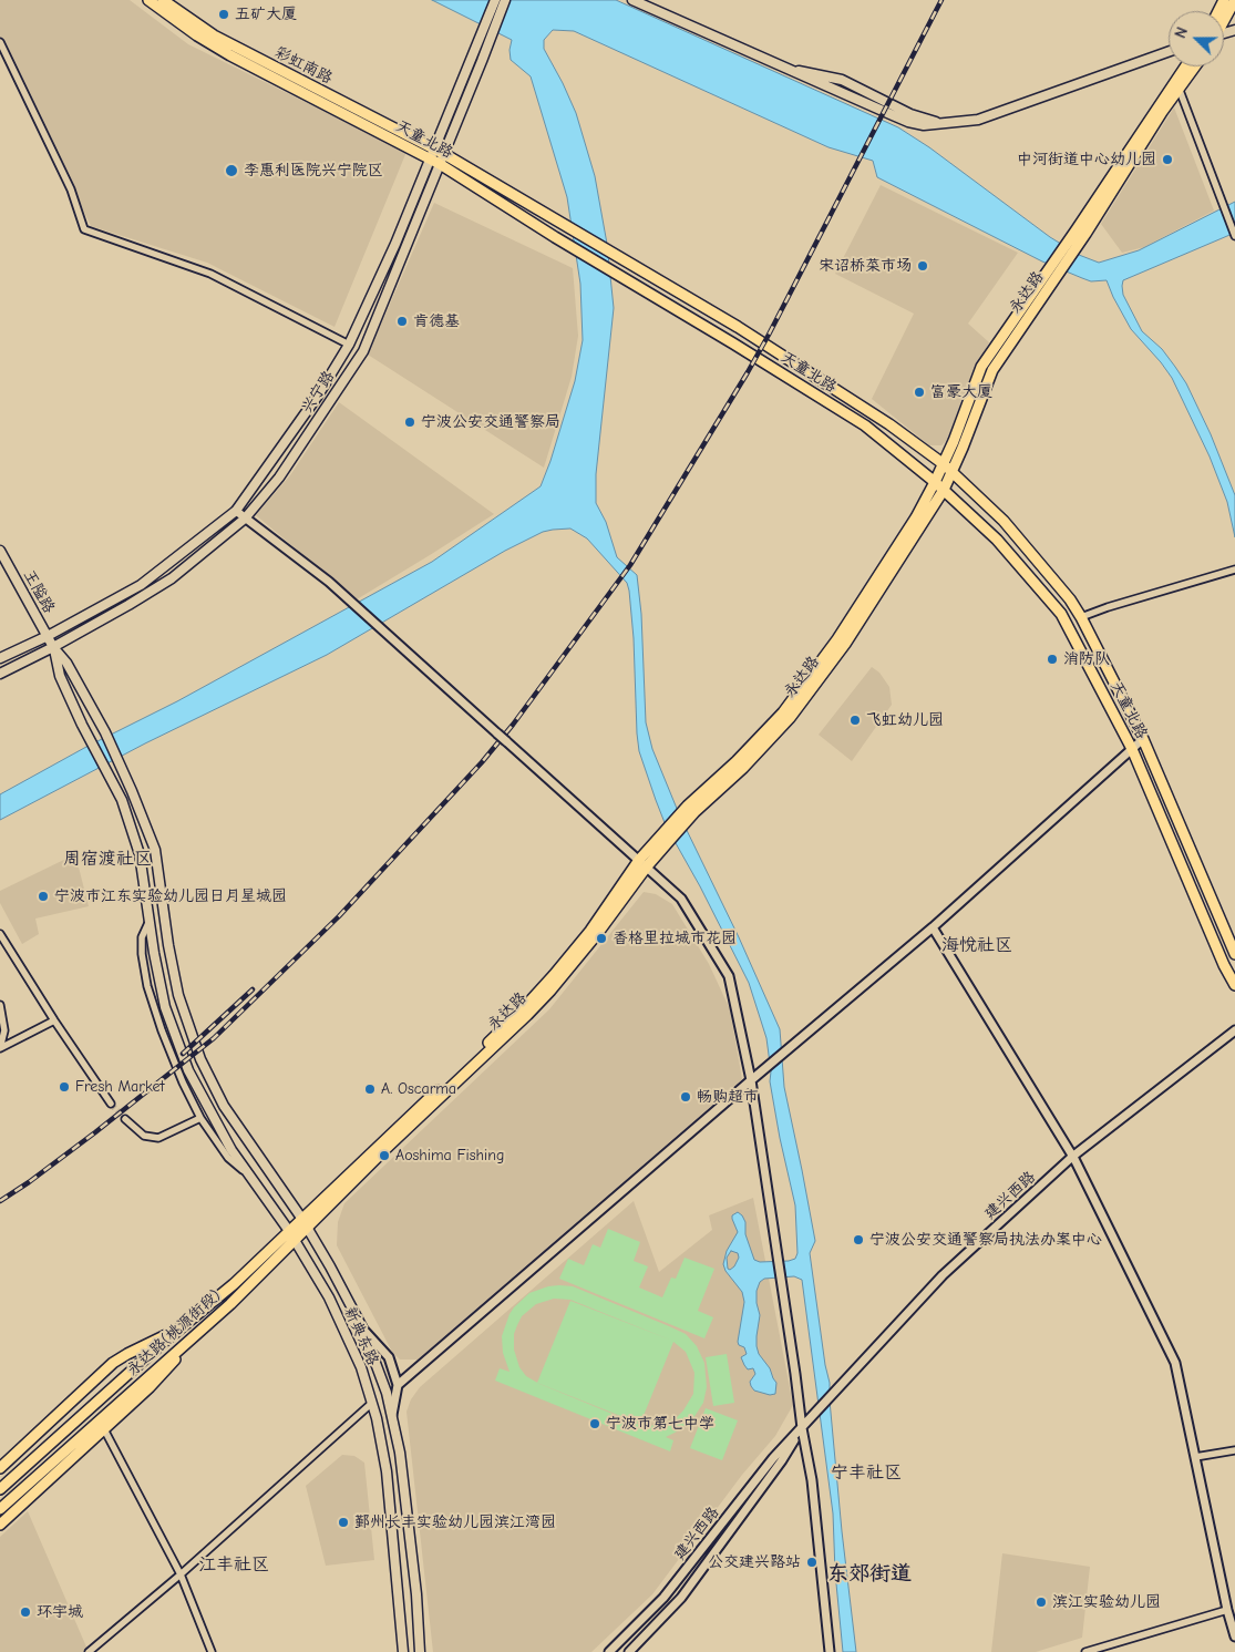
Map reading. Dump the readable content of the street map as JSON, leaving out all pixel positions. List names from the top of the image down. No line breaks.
{"streets":{"main road":["彩虹南路","天童北路","永达路","兴宁路","王隘路","永达路(桃源街段)","新典东路"],"street":["建兴西路"]},"crossings":[["彩虹南路","天童北路"],["彩虹南路","兴宁路"],["天童北路","永达路"],["天童北路","兴宁路"],["永达路","永达路(桃源街段)"],["永达路","新典东路"],["兴宁路","王隘路"],["兴宁路","新典东路"],["王隘路","新典东路"],["永达路(桃源街段)","新典东路"]],"districts":["周宿渡社区","海悦社区","宁丰社区","江丰社区","东郊街道"],"places":["五矿大厦","中河街道中心幼儿园","李惠利医院兴宁院区","宋诏桥菜市场","肯德基","富豪大厦","宁波公安交通警察局","消防队","飞虹幼儿园","宁波市江东实验幼儿园日月星城园","香格里拉城市花园","Fresh Market","A. Oscarma","畅购超市","Aoshima Fishing","宁波公安交通警察局执法办案中心","宁波市第七中学","鄞州长丰实验幼儿园滨江湾园","公交建兴路站","滨江实验幼儿园","环宇城"],"north":"left"}
